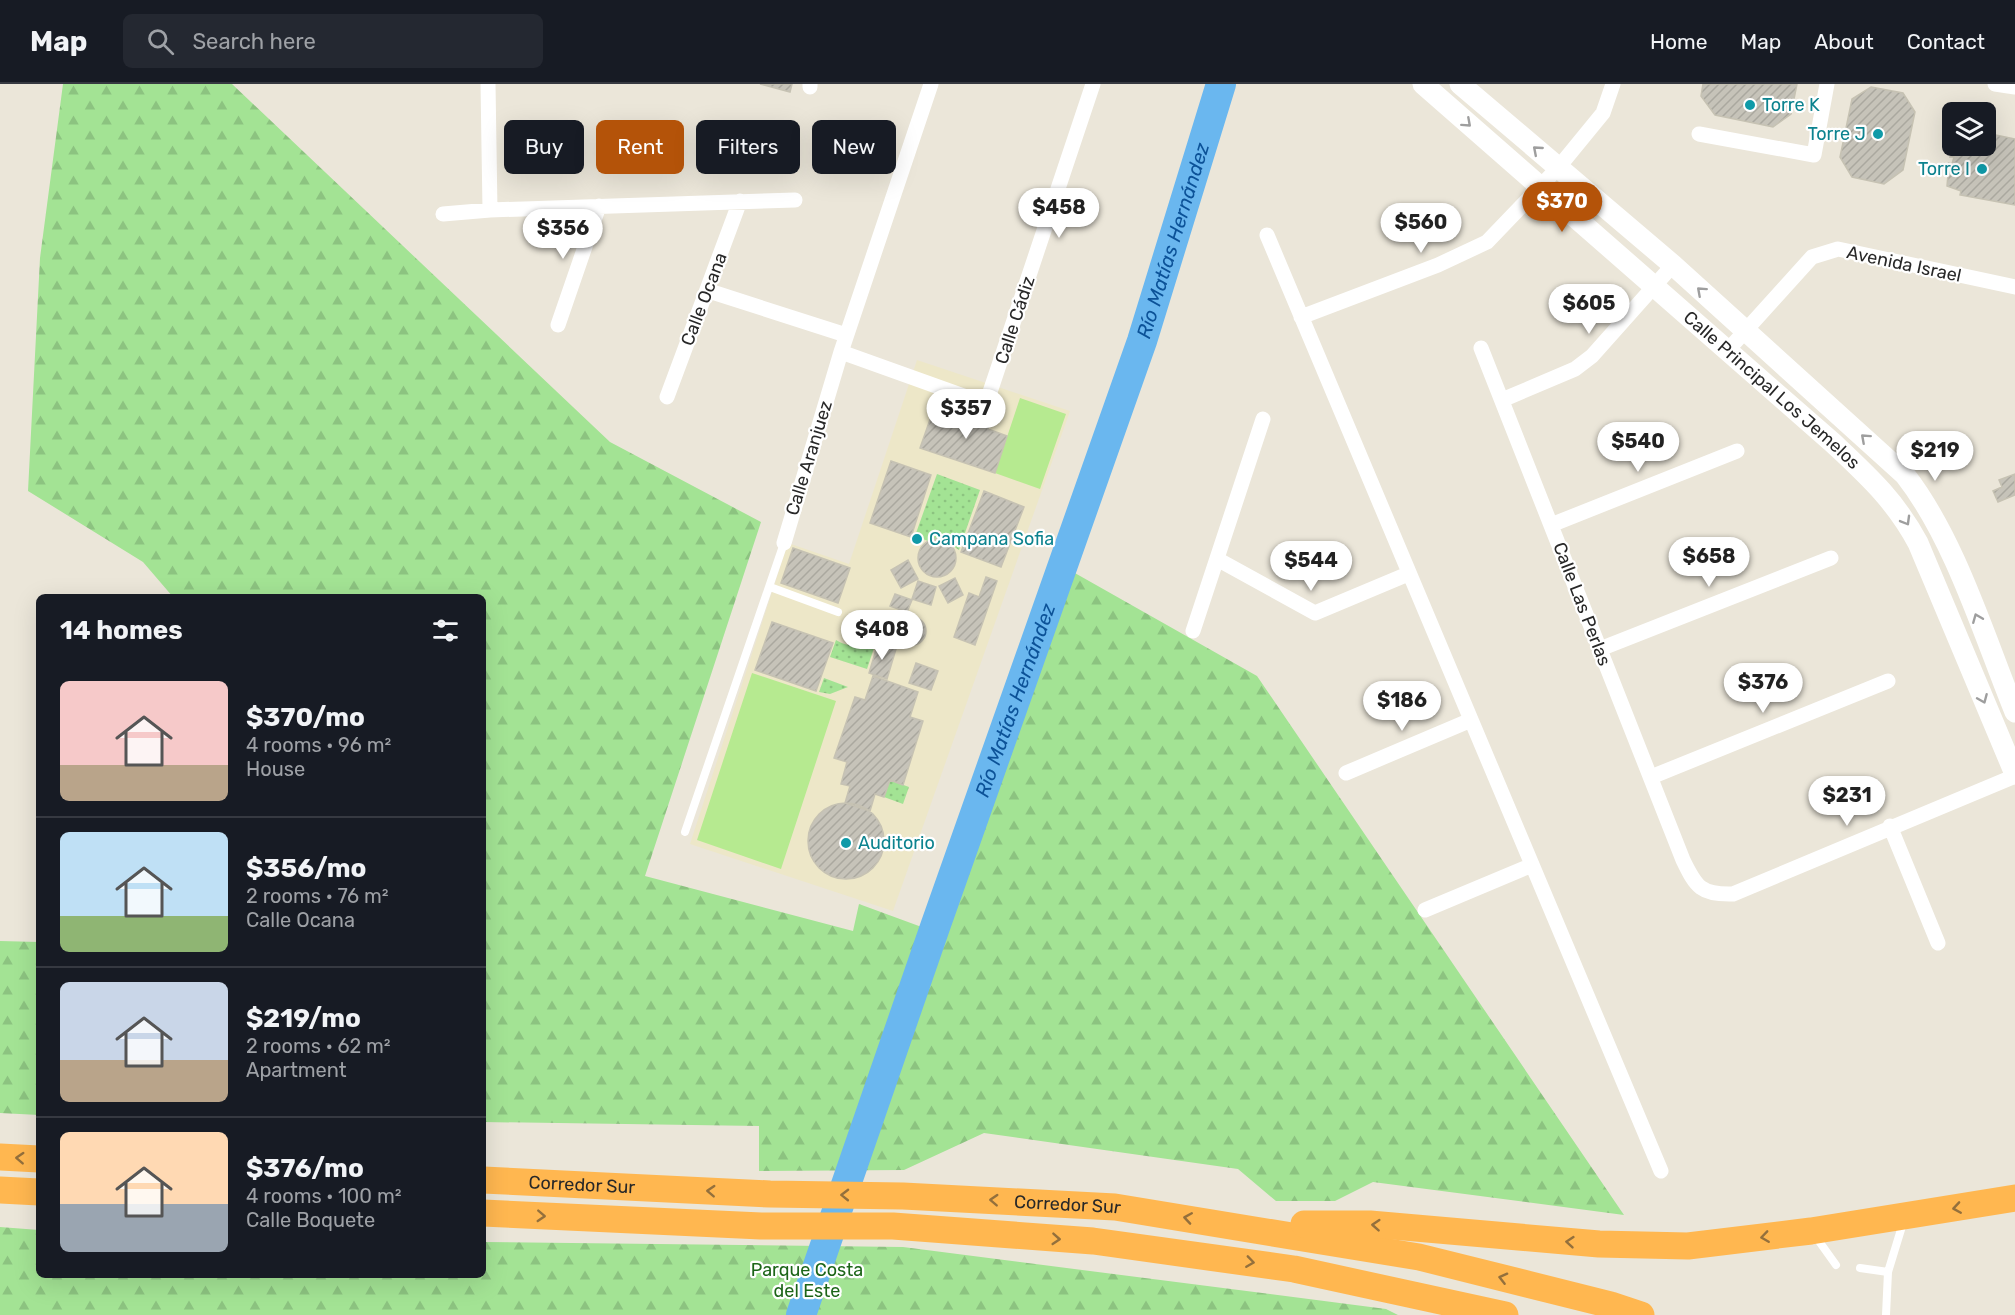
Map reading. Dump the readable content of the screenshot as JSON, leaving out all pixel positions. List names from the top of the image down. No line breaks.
{"streets":{"highway":["Corredor Sur"],"main road":["Calle Principal Los Jemelos"],"street":["Avenida Israel","Calle Ocana","Calle Cádiz","Calle Aranjuez","Calle Las Perlas"]},"crossings":[["Avenida Israel","Calle Principal Los Jemelos"],["Calle Cádiz","Calle Aranjuez"],["Calle Principal Los Jemelos","Calle Las Perlas"]],"water":["Río Matías Hernández"],"parks":["Parque Costa del Este"],"places":["Torre K","Torre J","Torre I","Campana Sofia","Auditorio"],"page":{"header":"Map","search":"Search here","nav":["Home","Map","About","Contact"],"chip":["Buy","Rent","Filters","New"],"price":["$370","$458","$560","$356","$605","$357","$540","$219","$658","$544","$408","$376","$186","$231"],"heading":"14 homes","list":[{"name":"$370/mo","note":"4 rooms · 96 m² · House"},{"name":"$356/mo","note":"2 rooms · 76 m² · Calle Ocana"},{"name":"$219/mo","note":"2 rooms · 62 m² · Apartment"},{"name":"$376/mo","note":"4 rooms · 100 m² · Calle Boquete"}]}}
